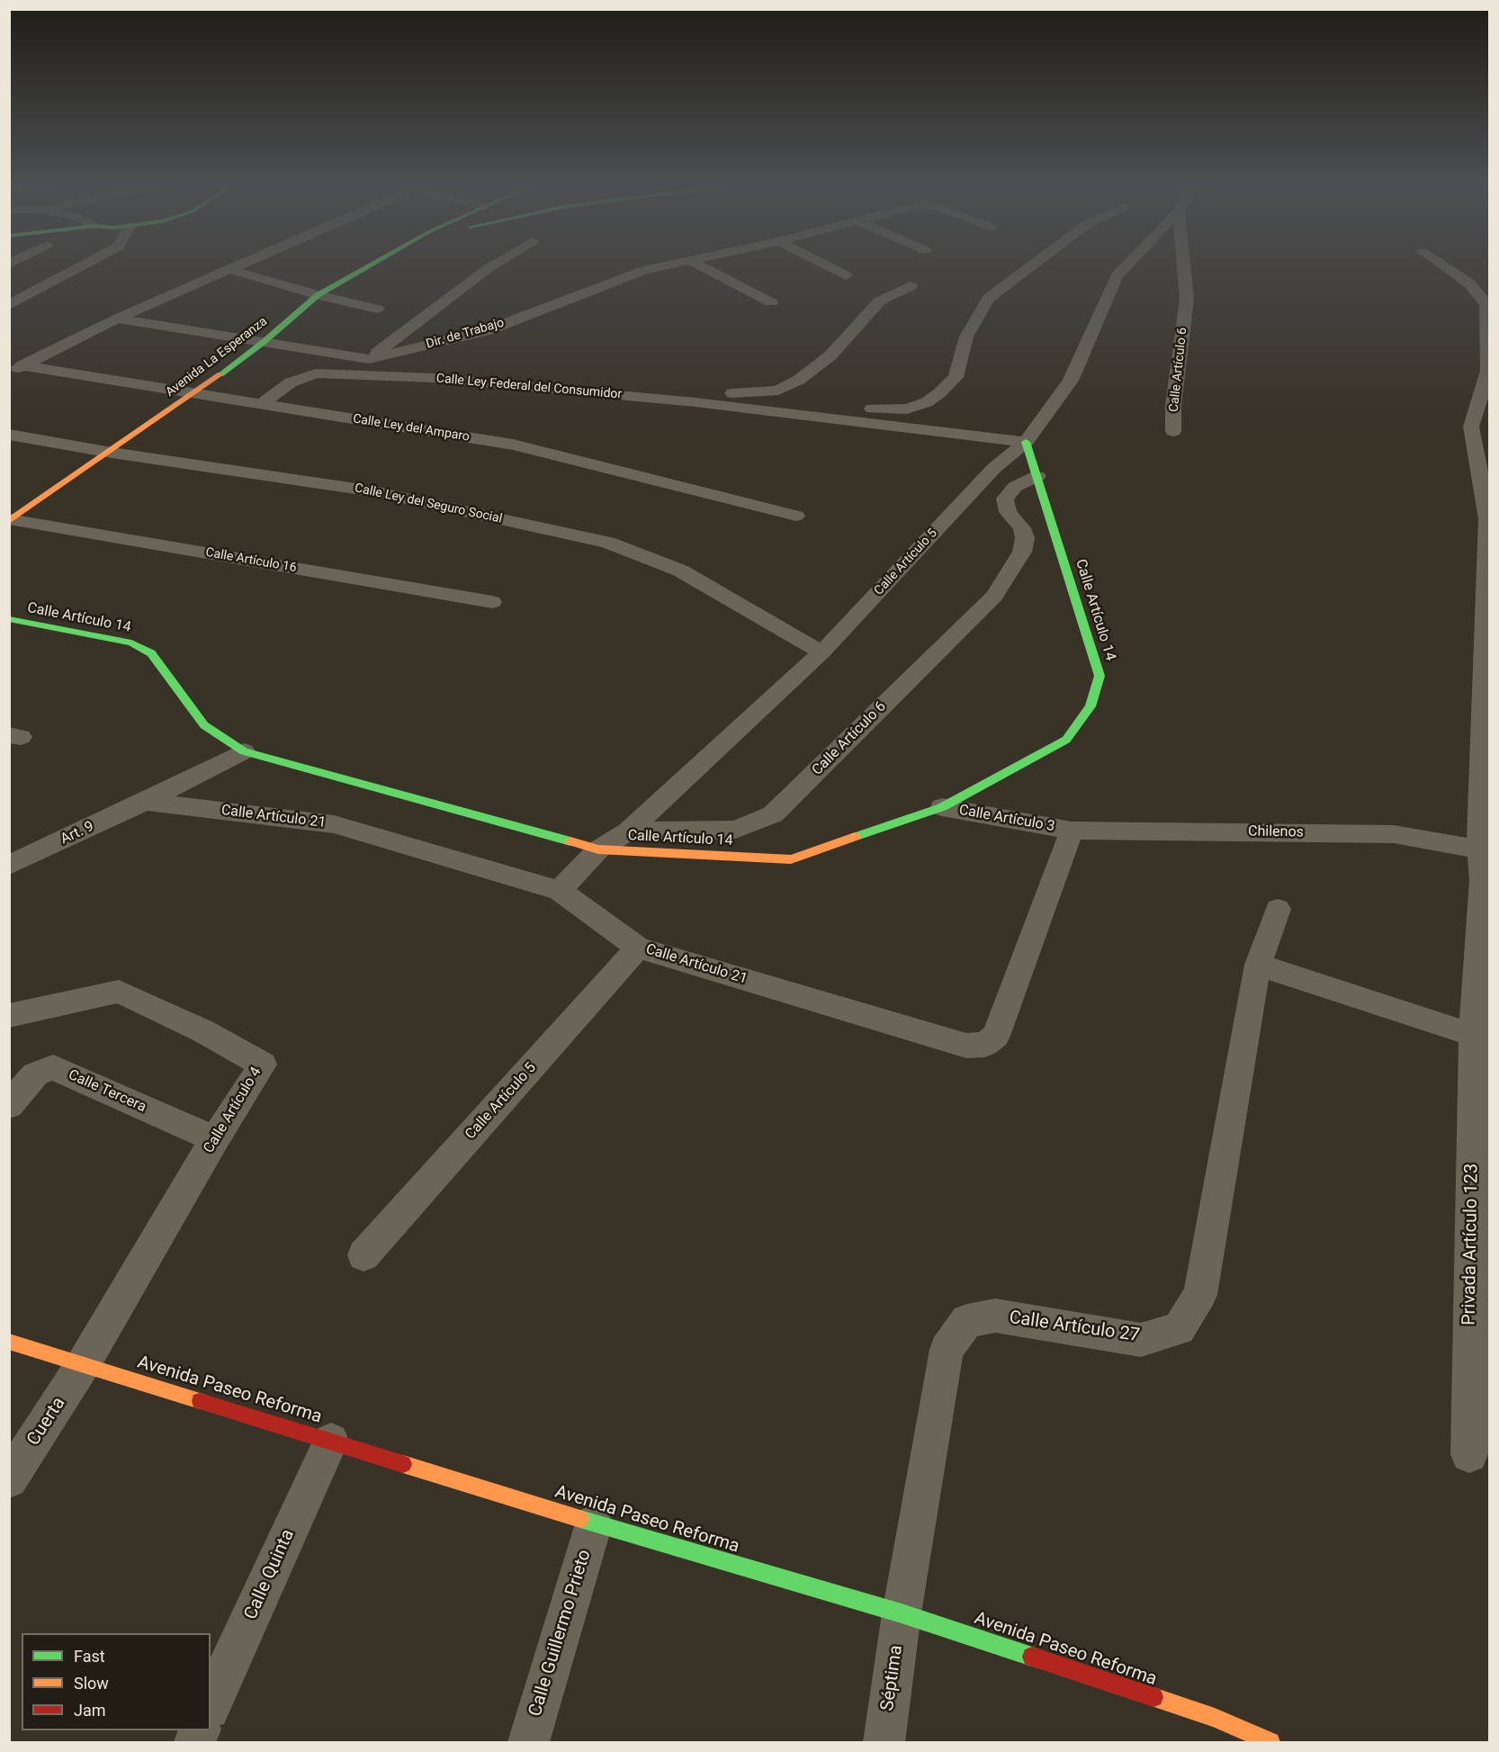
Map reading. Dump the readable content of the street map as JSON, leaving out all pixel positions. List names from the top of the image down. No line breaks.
{"streets":{"street":["Dir. de Trabajo","Avenida La Esperanza","Calle Artículo 6","Calle Ley Federal del Consumidor","Calle Ley del Amparo","Calle Ley del Seguro Social","Calle Artículo 16","Calle Artículo 5","Calle Artículo 14","Calle Artículo 21","Calle Artículo 3","Chilenos","Art. 9","Calle Tercera","Calle Artículo 4","Privada Artículo 123","Calle Artículo 27","Avenida Paseo Reforma","Cuerta","Calle Quinta","Calle Guillermo Prieto","Séptima"]},"crossings":[["Dir. de Trabajo","Avenida La Esperanza"],["Avenida La Esperanza","Calle Ley del Amparo"],["Avenida La Esperanza","Calle Ley del Seguro Social"],["Avenida La Esperanza","Calle Artículo 16"],["Calle Artículo 6","Calle Artículo 5"],["Calle Artículo 6","Calle Artículo 14"],["Calle Ley Federal del Consumidor","Calle Ley del Amparo"],["Calle Ley Federal del Consumidor","Calle Artículo 5"],["Calle Ley Federal del Consumidor","Calle Artículo 14"],["Calle Ley del Seguro Social","Calle Artículo 5"],["Calle Artículo 5","Calle Artículo 14"],["Calle Artículo 5","Calle Artículo 21"],["Calle Artículo 14","Calle Artículo 3"],["Calle Artículo 21","Calle Artículo 3"],["Calle Artículo 21","Chilenos"],["Calle Artículo 21","Art. 9"],["Calle Artículo 3","Chilenos"],["Chilenos","Privada Artículo 123"],["Calle Tercera","Calle Artículo 4"],["Calle Artículo 4","Avenida Paseo Reforma"],["Calle Artículo 4","Cuerta"],["Calle Artículo 27","Avenida Paseo Reforma"],["Calle Artículo 27","Séptima"],["Avenida Paseo Reforma","Cuerta"],["Avenida Paseo Reforma","Calle Quinta"],["Avenida Paseo Reforma","Calle Guillermo Prieto"],["Avenida Paseo Reforma","Séptima"]],"legend":["Fast","Slow","Jam"]}
